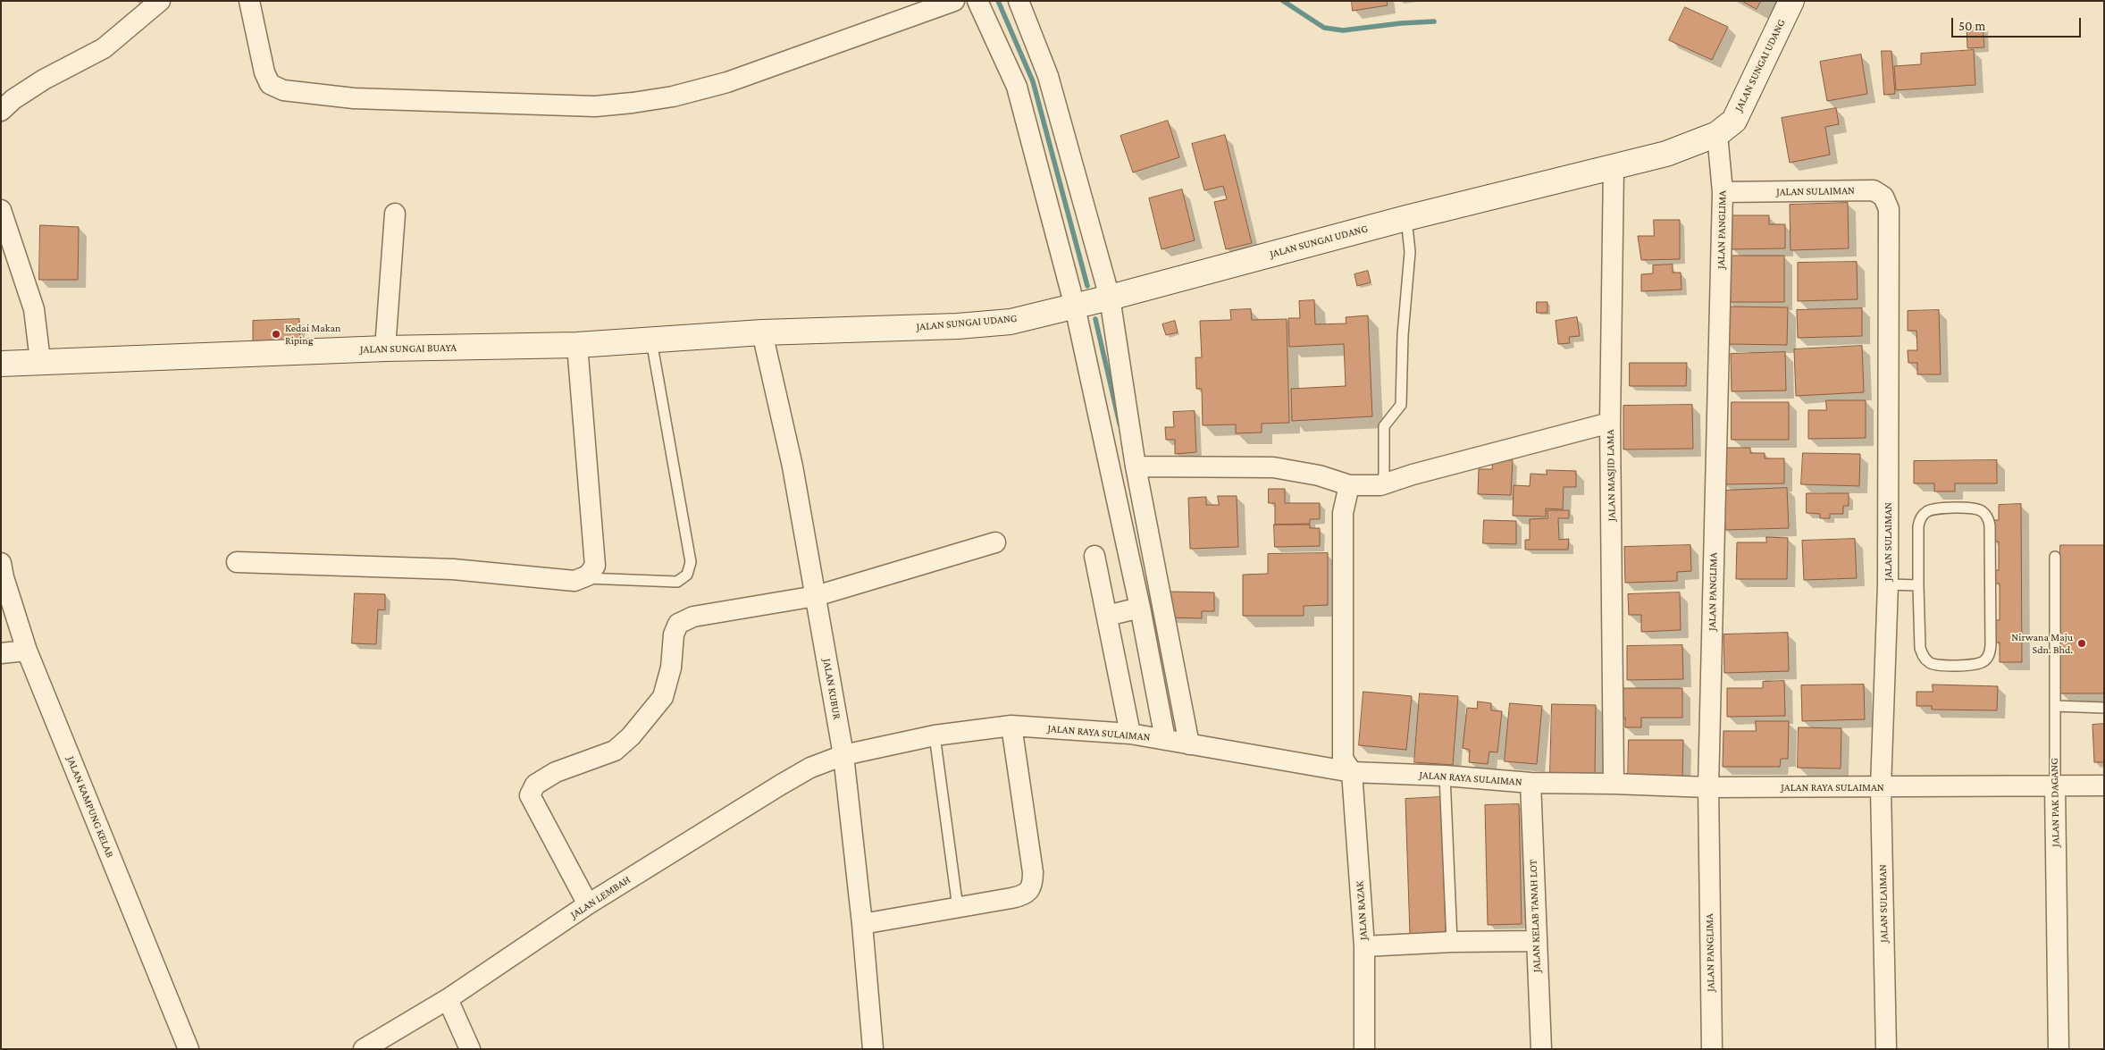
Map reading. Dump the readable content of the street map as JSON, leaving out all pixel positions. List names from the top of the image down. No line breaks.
{"streets":{"street":["JALAN SUNGAI UDANG","JALAN SULAIMAN","JALAN PANGLIMA","JALAN SUNGAI BUAYA","JALAN MASJID LAMA","JALAN KUBUR","JALAN RAYA SULAIMAN","JALAN PAK DAGANG","JALAN KAMPUNG KELAB","JALAN LEMBAH","JALAN RAZAK","JALAN KELAB TANAH LOT"]},"crossings":[["JALAN SUNGAI UDANG","JALAN PANGLIMA"],["JALAN SUNGAI UDANG","JALAN SUNGAI BUAYA"],["JALAN SUNGAI UDANG","JALAN MASJID LAMA"],["JALAN SUNGAI UDANG","JALAN KUBUR"],["JALAN SULAIMAN","JALAN PANGLIMA"],["JALAN SULAIMAN","JALAN RAYA SULAIMAN"],["JALAN PANGLIMA","JALAN RAYA SULAIMAN"],["JALAN SUNGAI BUAYA","JALAN KUBUR"],["JALAN MASJID LAMA","JALAN RAYA SULAIMAN"],["JALAN KUBUR","JALAN RAYA SULAIMAN"],["JALAN KUBUR","JALAN LEMBAH"],["JALAN RAYA SULAIMAN","JALAN PAK DAGANG"],["JALAN RAYA SULAIMAN","JALAN LEMBAH"],["JALAN RAYA SULAIMAN","JALAN RAZAK"],["JALAN RAYA SULAIMAN","JALAN KELAB TANAH LOT"]],"places":["Kedai Makan Riping","Nirwana Maju Sdn. Bhd."],"scale_bar":"50 m"}
